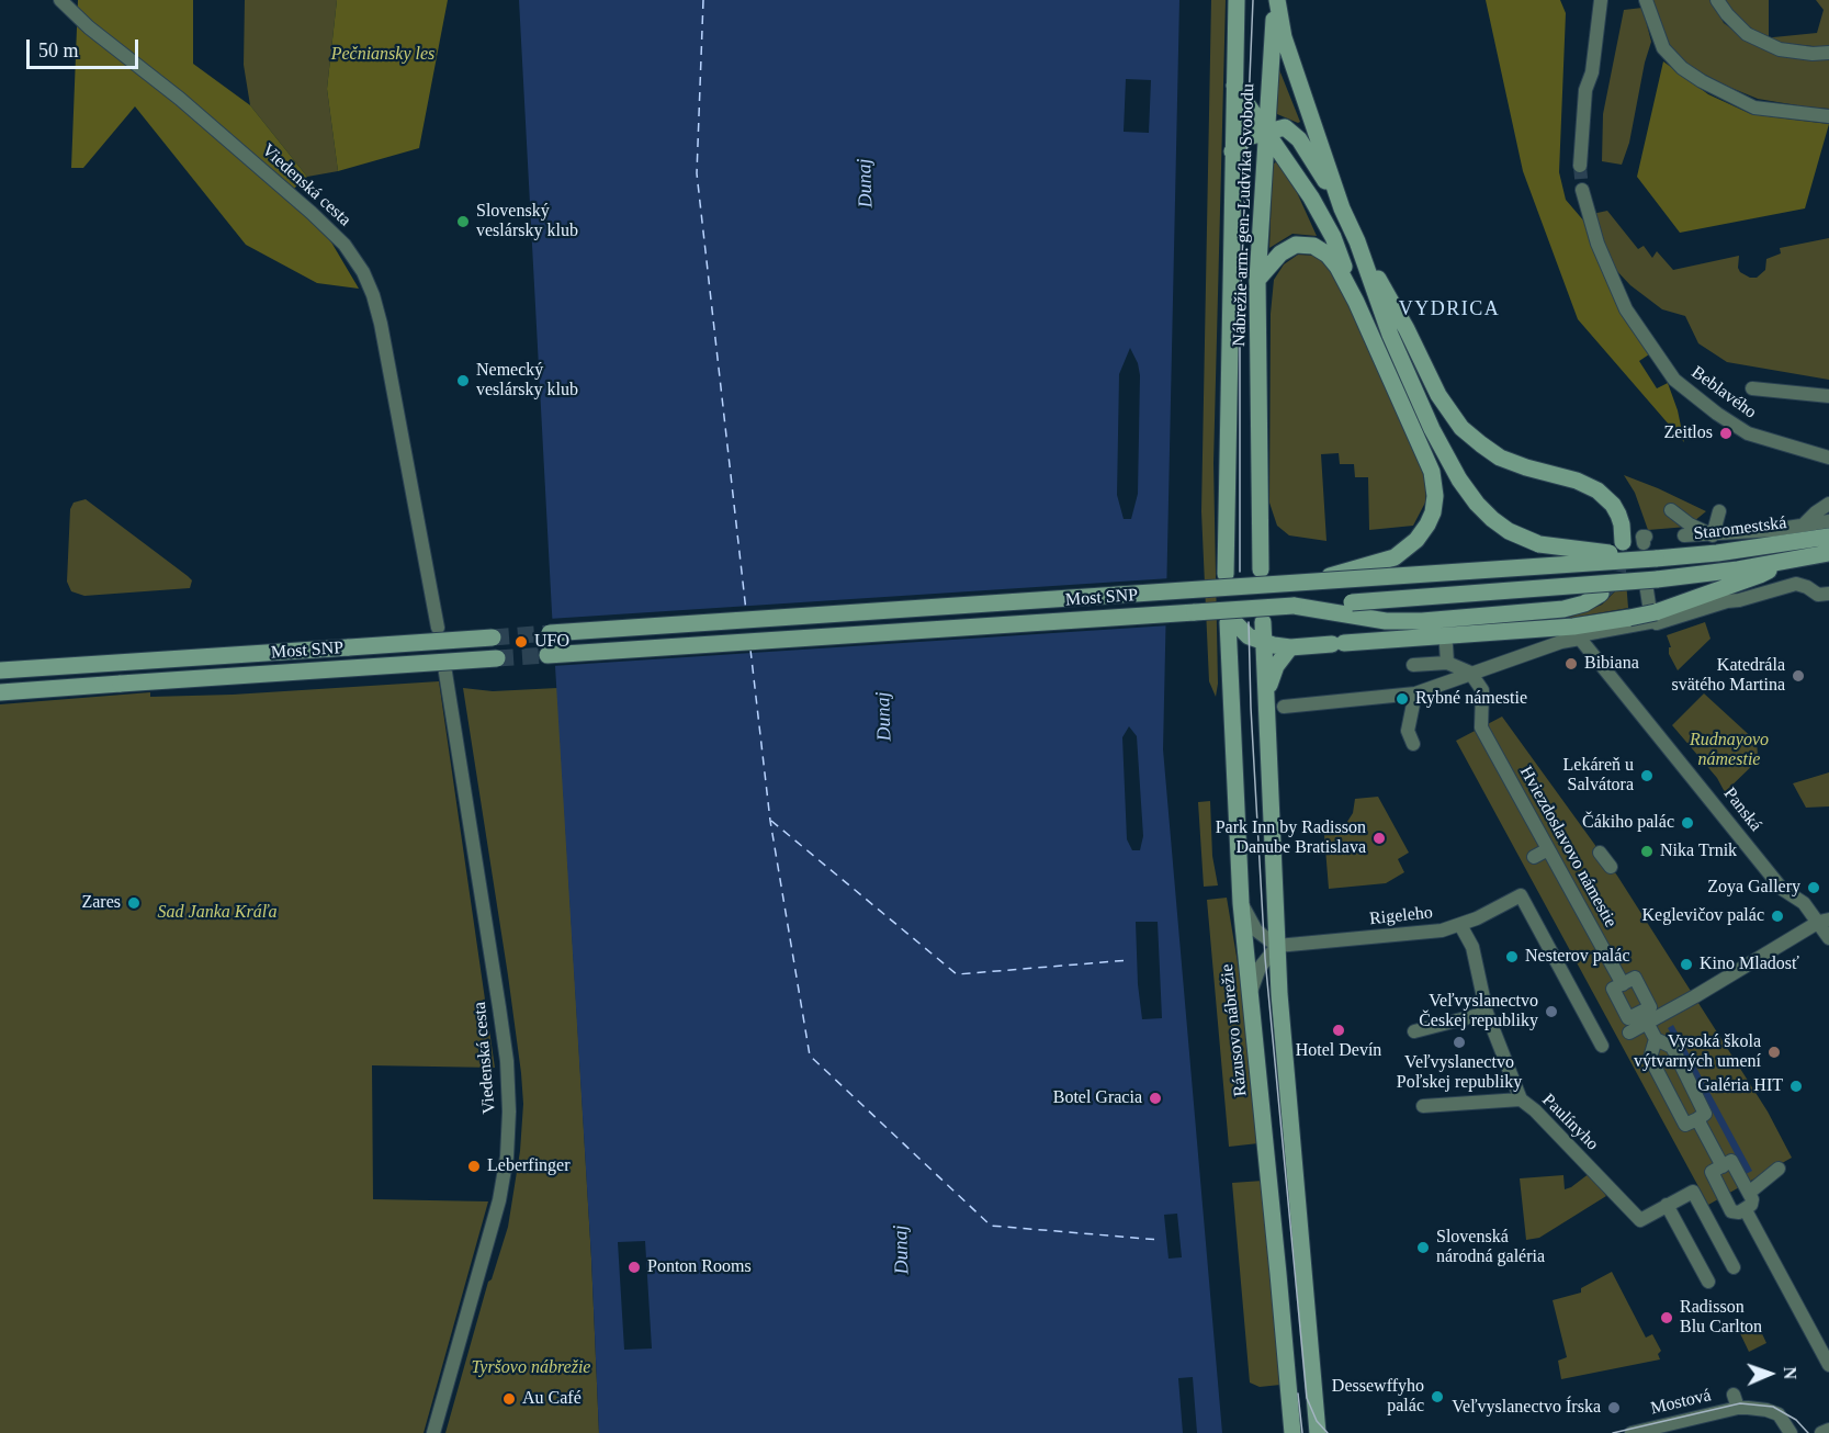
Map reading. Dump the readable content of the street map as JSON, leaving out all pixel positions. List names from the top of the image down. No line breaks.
{"streets":{"main road":["Nábrežie arm. gen. Ludvíka Svobodu","Staromestská","Most SNP","Rázusovo nábrežie"],"street":["Viedenská cesta","Beblavého","Panská","Hviezdoslavovo námestie","Rigeleho","Paulínyho","Mostová"]},"crossings":[["Staromestská","Most SNP"],["Rigeleho","Paulínyho"]],"districts":["VYDRICA"],"water":["Dunaj"],"parks":["Pečniansky les","Rudnayovo námestie","Sad Janka Kráľa","Tyršovo nábrežie"],"places":["Slovenský veslársky klub","Nemecký veslársky klub","Zeitlos","UFO","Bibiana","Katedrála svätého Martina","Rybné námestie","Lekáreň u Salvátora","Čákiho palác","Park Inn by Radisson Danube Bratislava","Nika Trnik","Zoya Gallery","Zares","Keglevičov palác","Nesterov palác","Kino Mladosť","Veľvyslanectvo Českej republiky","Hotel Devín","Veľvyslanectvo Poľskej republiky","Vysoká škola výtvarných umení","Galéria HIT","Botel Gracia","Leberfinger","Slovenská národná galéria","Ponton Rooms","Radisson Blu Carlton","Dessewffyho palác","Au Café","Veľvyslanectvo Írska"],"scale_bar":"50 m","north":"right"}
